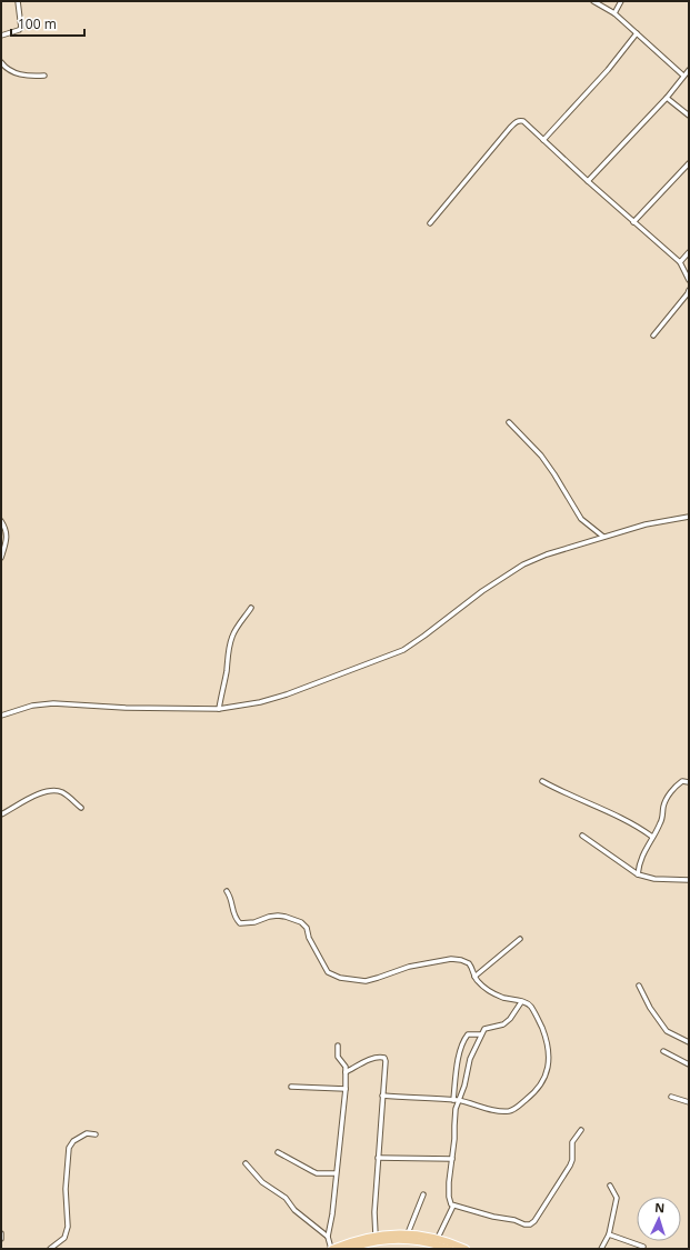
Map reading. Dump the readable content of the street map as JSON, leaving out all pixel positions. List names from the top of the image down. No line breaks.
{"scale_bar":"100 m","north":"top"}
